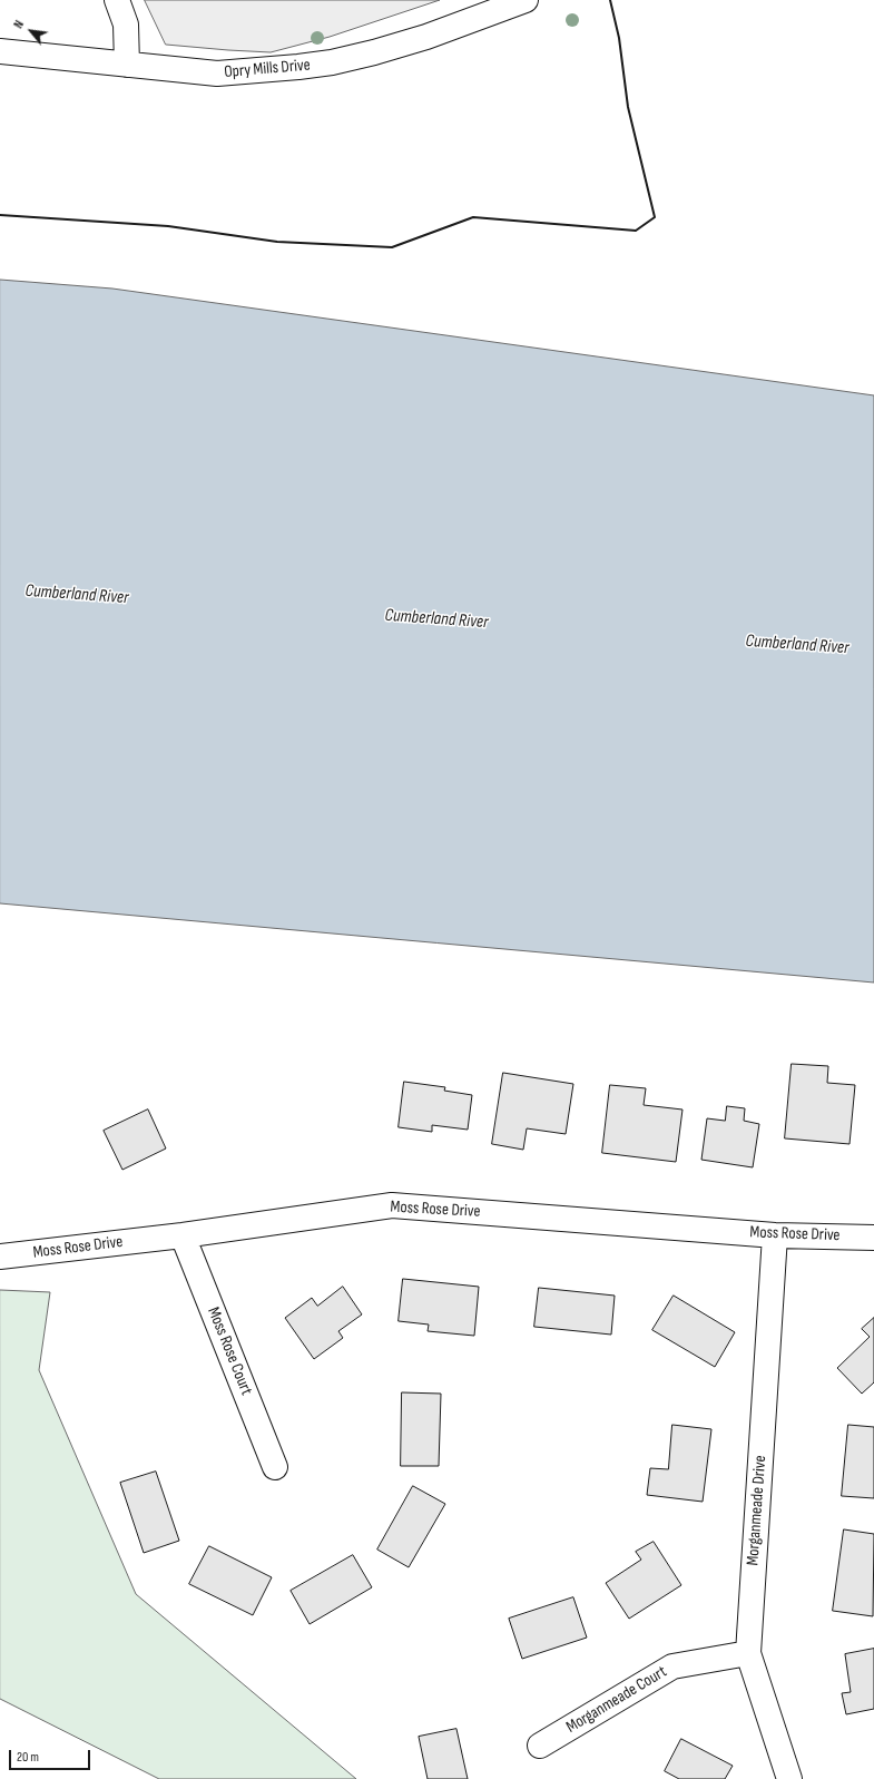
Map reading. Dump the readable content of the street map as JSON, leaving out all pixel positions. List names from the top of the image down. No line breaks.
{"streets":{"street":["Opry Mills Drive","Moss Rose Drive","Moss Rose Court","Morganmeade Drive","Morganmeade Court"]},"crossings":[["Moss Rose Drive","Moss Rose Court"],["Moss Rose Drive","Morganmeade Drive"],["Morganmeade Drive","Morganmeade Court"]],"water":["Cumberland River"],"scale_bar":"20 m","north":"top left"}
